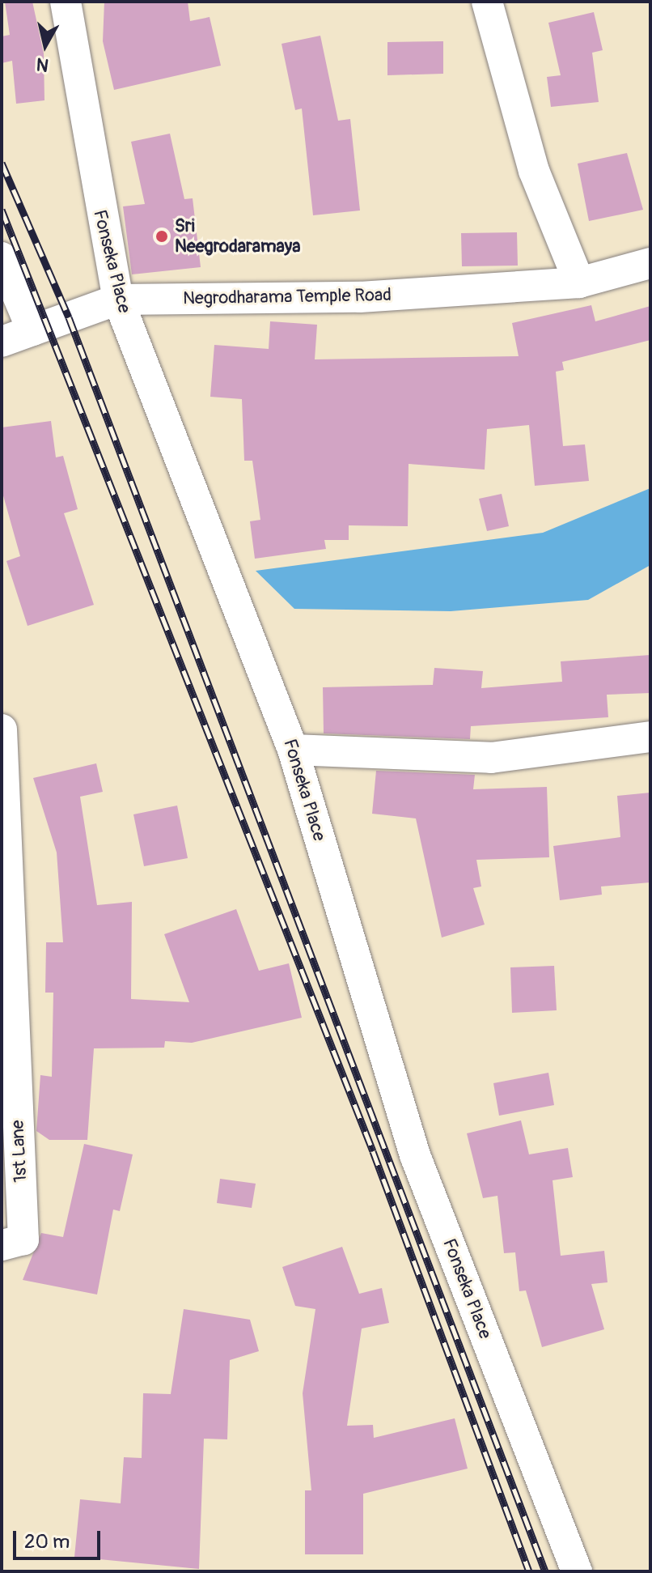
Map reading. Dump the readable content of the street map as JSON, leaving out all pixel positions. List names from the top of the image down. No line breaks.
{"streets":{"street":["Fonseka Place","Negrodharama Temple Road","1st Lane"]},"crossings":[["Fonseka Place","Negrodharama Temple Road"]],"places":["Sri Neegrodaramaya"],"scale_bar":"20 m","north":"bottom"}
